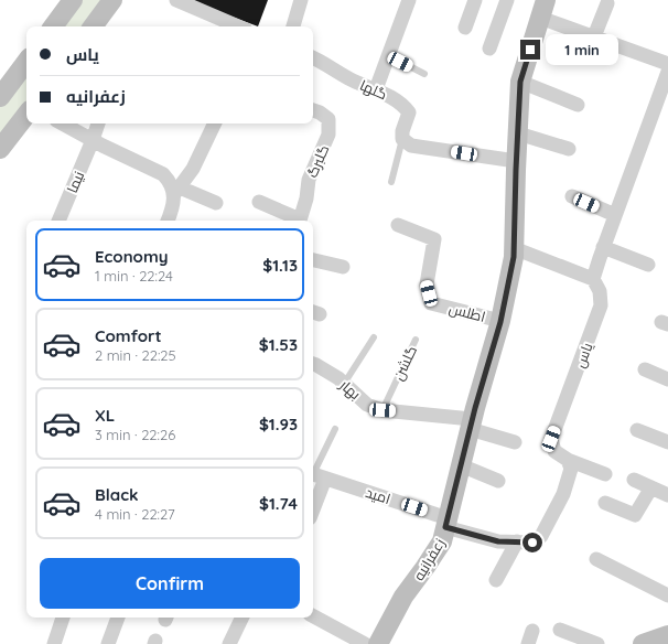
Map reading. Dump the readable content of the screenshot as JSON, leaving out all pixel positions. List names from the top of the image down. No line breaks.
{"streets":{"street":["گلها","گلبرگ","نیما","اطلس","یاس","بهار","امید","زعفرانیه"],"lane":["گلشن"]},"crossings":[["اطلس","زعفرانیه"],["گلشن","بهار"],["بهار","زعفرانیه"],["امید","زعفرانیه"]],"page":{"banner":["یاس","زعفرانیه"],"bubble":"1 min","list":[{"name":"Economy","note":"1 min · 22:24","value":"$1.13"},{"name":"Comfort","note":"2 min · 22:25","value":"$1.53"},{"name":"XL","note":"3 min · 22:26","value":"$1.93"},{"name":"Black","note":"4 min · 22:27","value":"$1.74"}],"buttons":"Confirm"}}
